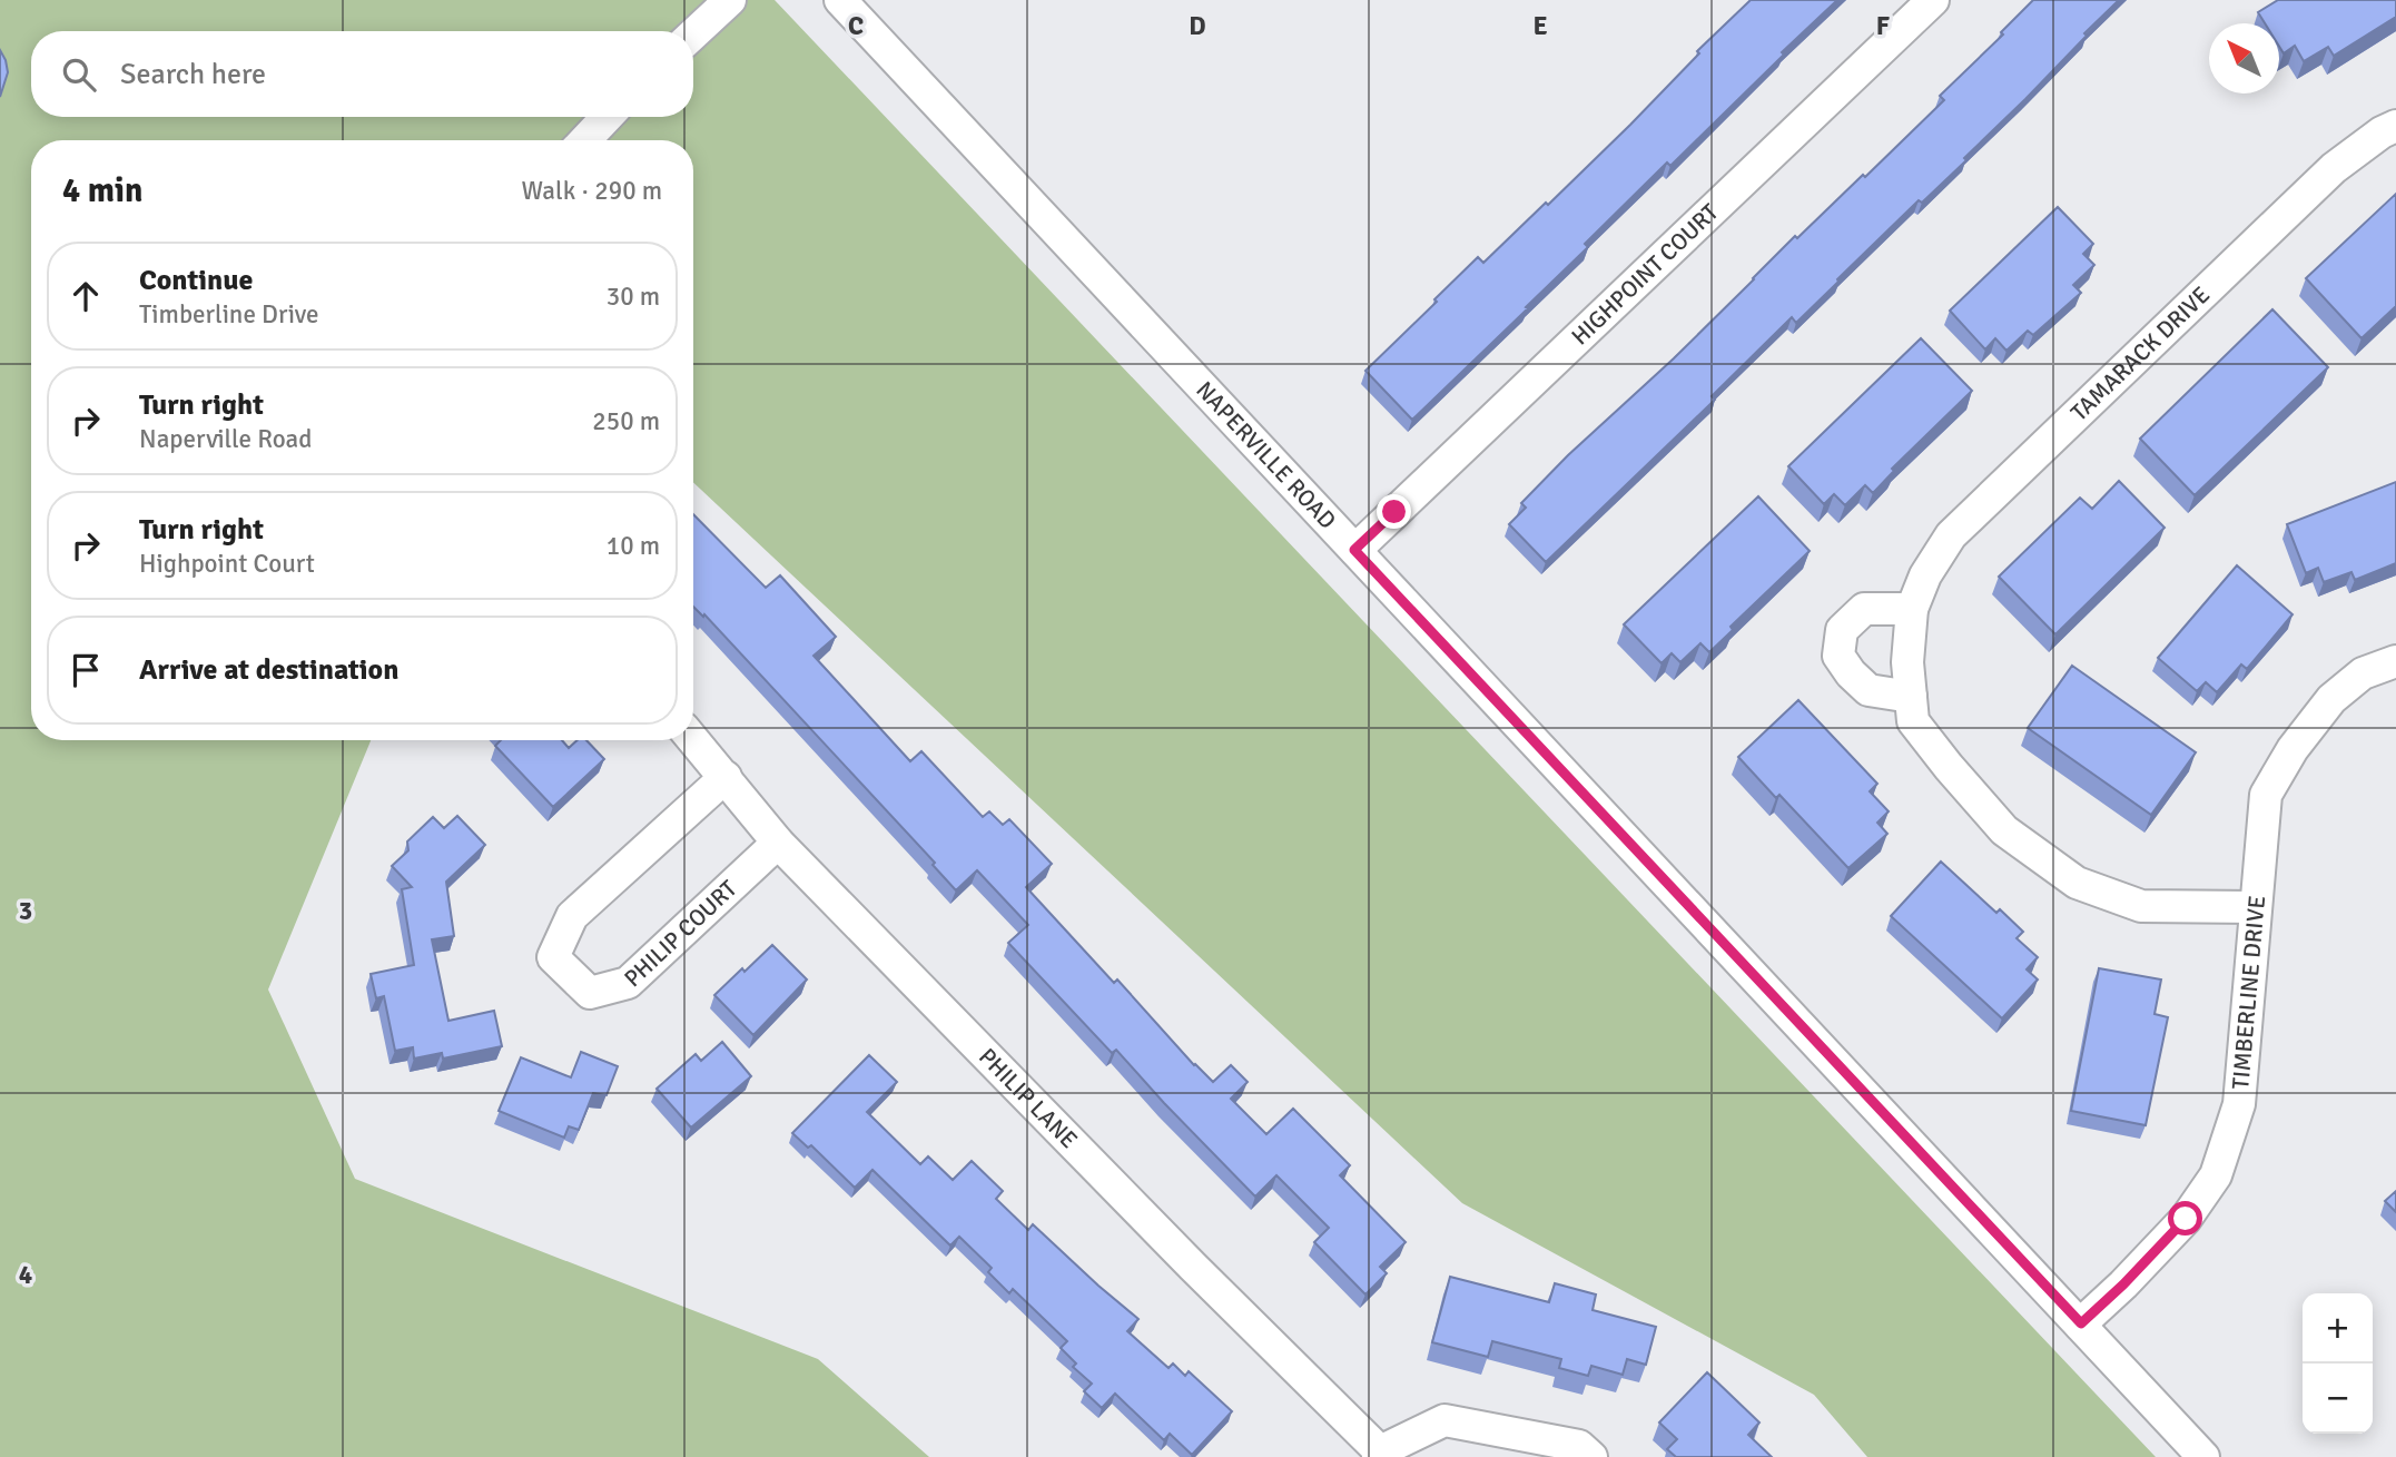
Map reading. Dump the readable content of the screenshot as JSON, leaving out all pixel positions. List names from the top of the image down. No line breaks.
{"streets":{"street":["HIGHPOINT COURT","TAMARACK DRIVE","NAPERVILLE ROAD","PHILIP COURT","TIMBERLINE DRIVE","PHILIP LANE"]},"crossings":[["HIGHPOINT COURT","NAPERVILLE ROAD"],["TAMARACK DRIVE","TIMBERLINE DRIVE"],["NAPERVILLE ROAD","TIMBERLINE DRIVE"],["PHILIP COURT","PHILIP LANE"]],"north":"top left","page":{"search":"Search here","heading":["4 min","Walk · 290 m"],"list":[["Continue","Timberline Drive","30 m"],["Turn right","Naperville Road","250 m"],["Turn right","Highpoint Court","10 m"],"Arrive at destination"],"map_buttons":["+","−"]},"grid":{"columns":["C","D","E","F"],"rows":["3","4"]}}
